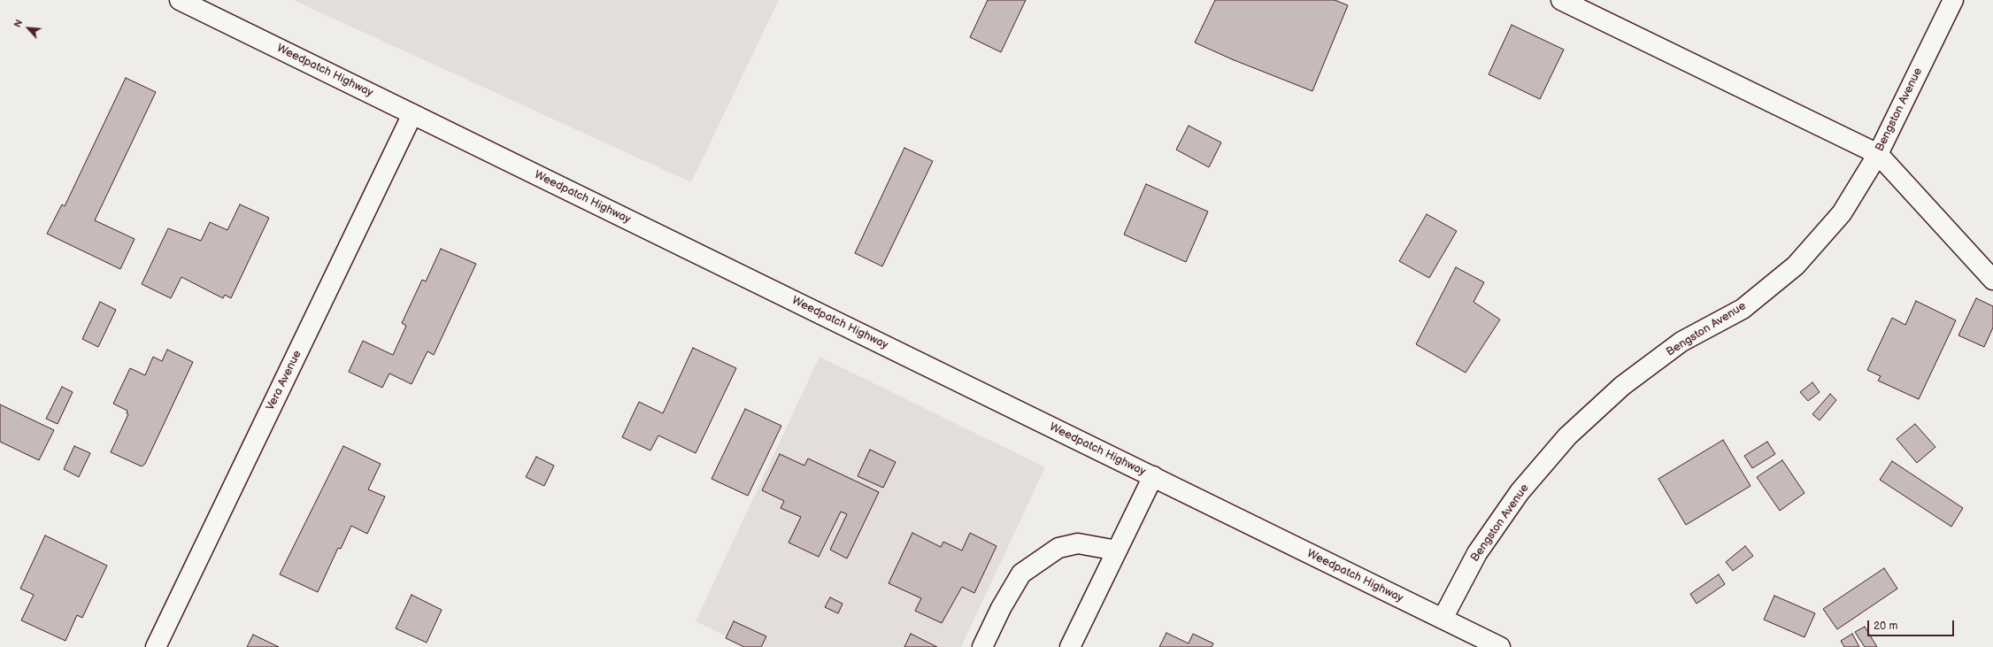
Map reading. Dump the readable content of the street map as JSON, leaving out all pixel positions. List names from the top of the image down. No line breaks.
{"streets":{"street":["Weedpatch Highway","Bengston Avenue","Vera Avenue"]},"crossings":[["Weedpatch Highway","Bengston Avenue"],["Weedpatch Highway","Vera Avenue"]],"scale_bar":"20 m","north":"top left"}
